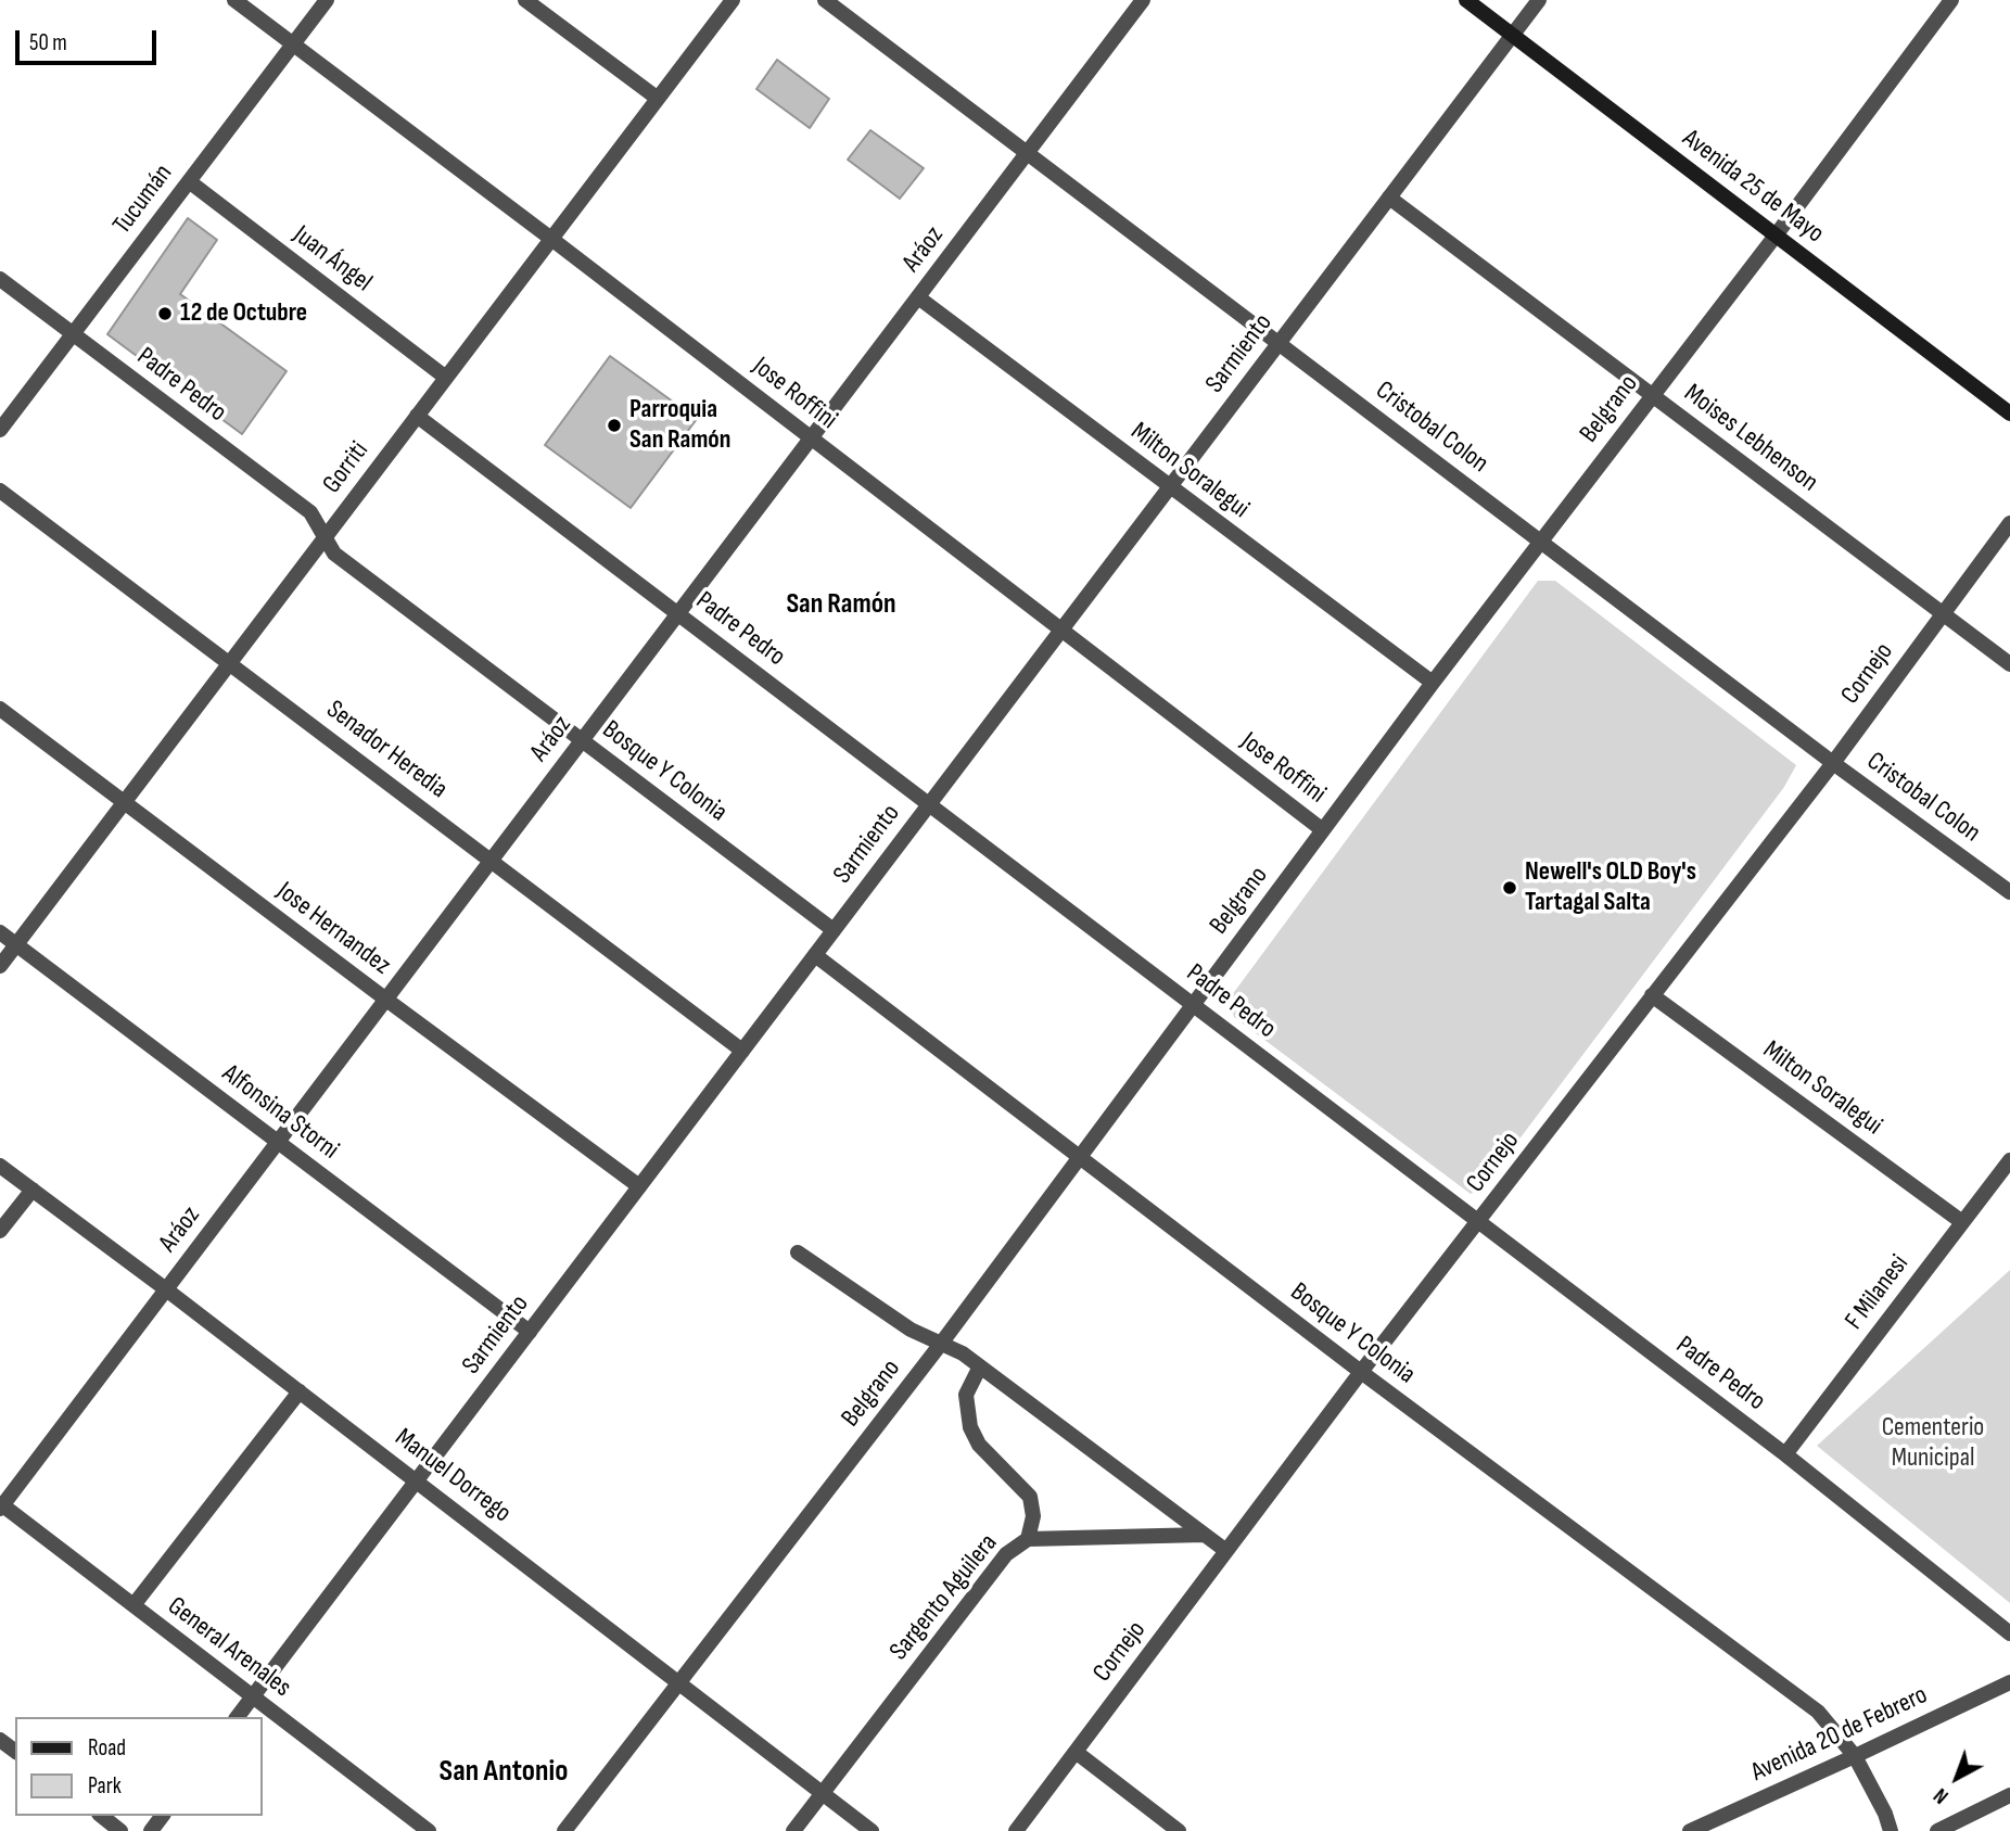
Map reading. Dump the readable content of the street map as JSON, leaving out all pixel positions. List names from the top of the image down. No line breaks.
{"streets":{"main road":["Avenida 25 de Mayo"],"street":["Tucumán","Aráoz","Juan Ángel","Sarmiento","Padre Pedro","Jose Roffini","Belgrano","Cristobal Colon","Moises Lebhenson","Gorriti","Milton Soralegui","Cornejo","Senador Heredia","Bosque Y Colonia","Jose Hernandez","Alfonsina Storni","F Milanesi","Manuel Dorrego","Sargento Aguilera","General Arenales","Avenida 20 de Febrero"]},"crossings":[["Avenida 25 de Mayo","Sarmiento"],["Avenida 25 de Mayo","Belgrano"],["Tucumán","Juan Ángel"],["Tucumán","Padre Pedro"],["Tucumán","Jose Roffini"],["Aráoz","Padre Pedro"],["Aráoz","Jose Roffini"],["Aráoz","Cristobal Colon"],["Aráoz","Milton Soralegui"],["Aráoz","Senador Heredia"],["Aráoz","Bosque Y Colonia"],["Aráoz","Jose Hernandez"],["Aráoz","Alfonsina Storni"],["Aráoz","Manuel Dorrego"],["Aráoz","General Arenales"],["Juan Ángel","Gorriti"],["Sarmiento","Padre Pedro"],["Sarmiento","Jose Roffini"],["Sarmiento","Cristobal Colon"],["Sarmiento","Moises Lebhenson"],["Sarmiento","Milton Soralegui"],["Sarmiento","Senador Heredia"],["Sarmiento","Bosque Y Colonia"],["Sarmiento","Jose Hernandez"],["Sarmiento","Alfonsina Storni"],["Sarmiento","Manuel Dorrego"],["Sarmiento","General Arenales"],["Padre Pedro","Belgrano"],["Padre Pedro","Gorriti"],["Padre Pedro","Cornejo"],["Padre Pedro","Bosque Y Colonia"],["Padre Pedro","F Milanesi"],["Jose Roffini","Belgrano"],["Jose Roffini","Gorriti"],["Belgrano","Cristobal Colon"],["Belgrano","Moises Lebhenson"],["Belgrano","Milton Soralegui"],["Belgrano","Bosque Y Colonia"],["Belgrano","Manuel Dorrego"],["Cristobal Colon","Cornejo"],["Moises Lebhenson","Cornejo"],["Gorriti","Senador Heredia"],["Gorriti","Bosque Y Colonia"],["Gorriti","Jose Hernandez"],["Gorriti","Alfonsina Storni"],["Milton Soralegui","Cornejo"],["Milton Soralegui","F Milanesi"],["Cornejo","Bosque Y Colonia"],["Bosque Y Colonia","Avenida 20 de Febrero"],["Manuel Dorrego","Sargento Aguilera"]],"districts":["San Ramón","San Antonio"],"parks":["Cementerio Municipal"],"places":["12 de Octubre","Parroquia San Ramón","Newell's OLD Boy's Tartagal Salta"],"legend":["Road","Park"],"scale_bar":"50 m","north":"bottom left"}
